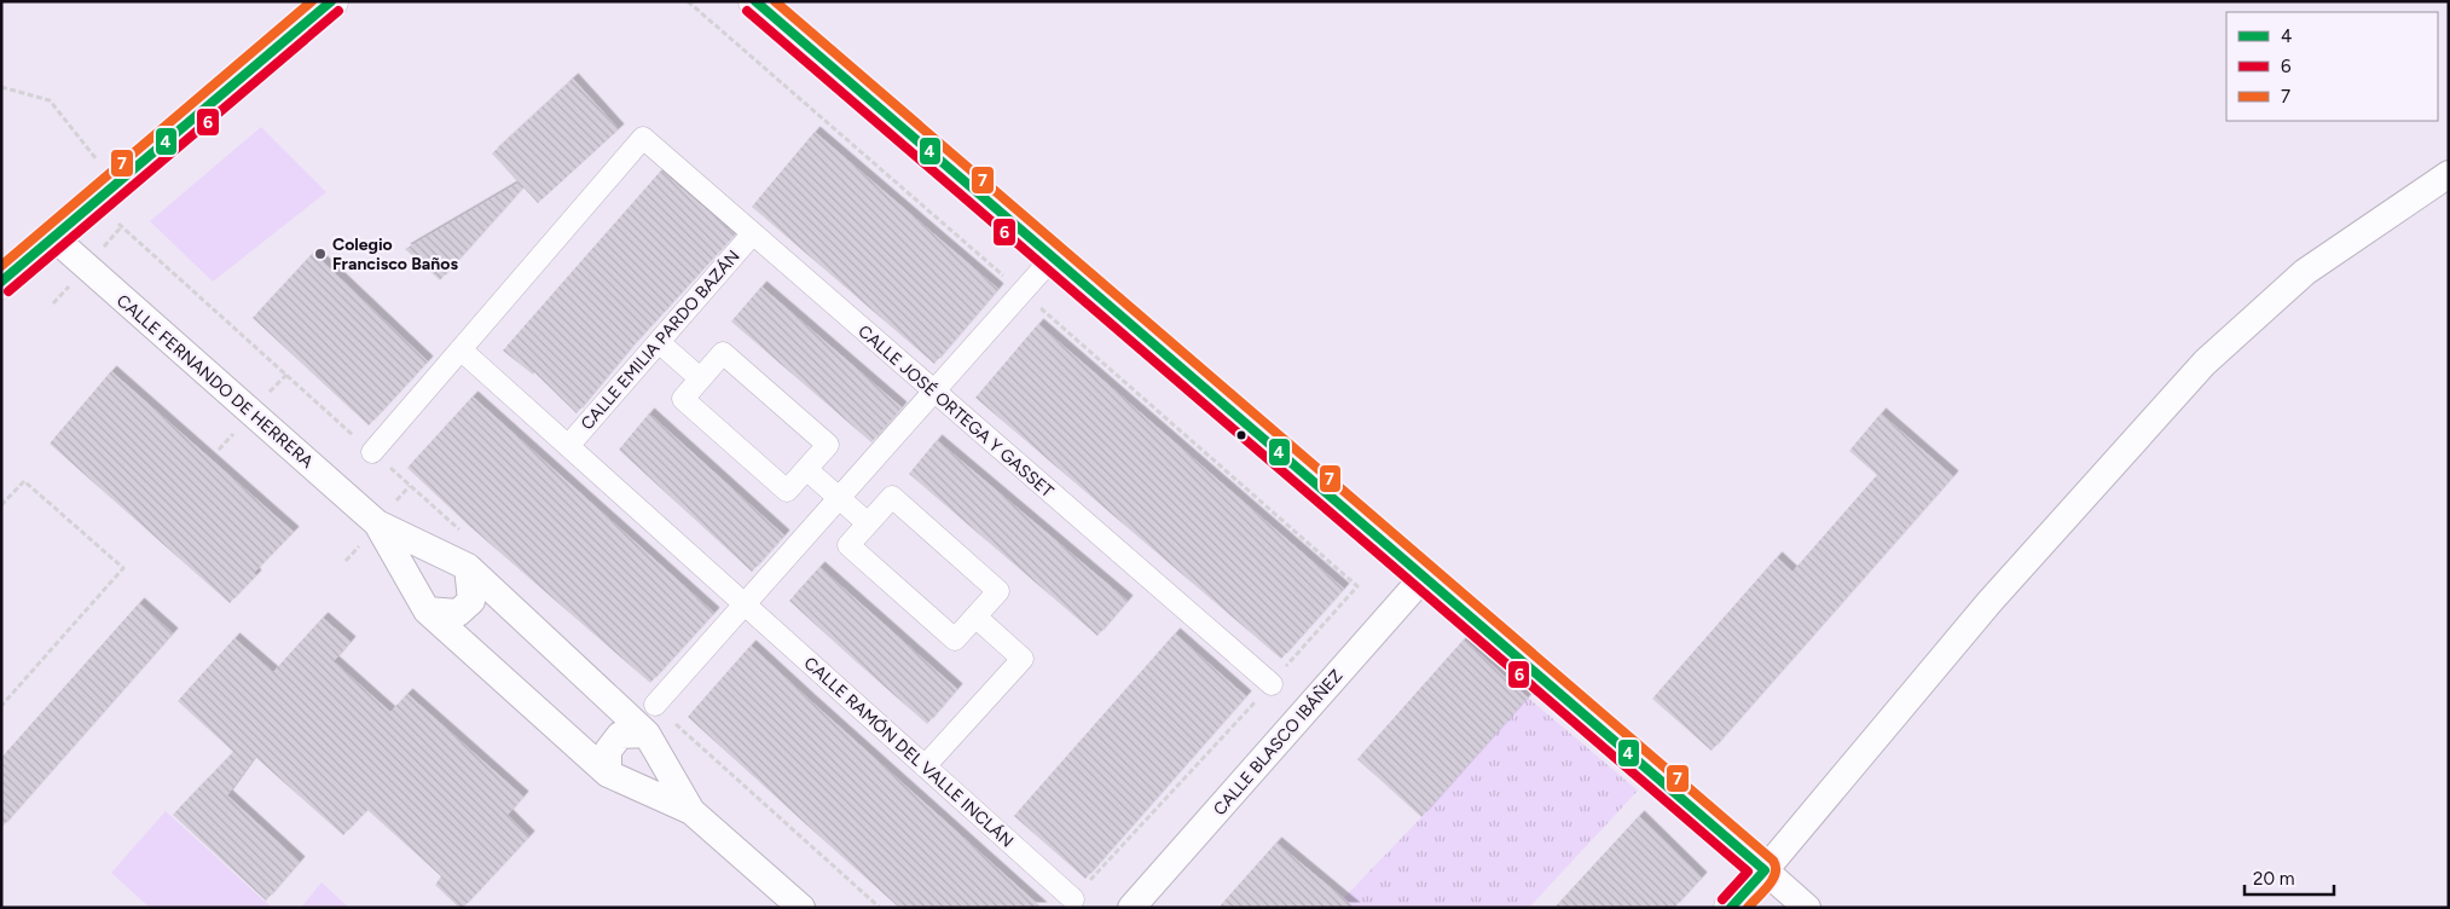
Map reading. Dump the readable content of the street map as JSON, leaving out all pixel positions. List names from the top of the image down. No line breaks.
{"streets":{"street":["CALLE EMILIA PARDO BAZÁN","CALLE FERNANDO DE HERRERA","CALLE JOSÉ ORTEGA Y GASSET","CALLE BLASCO IBÁÑEZ","CALLE RAMÓN DEL VALLE INCLÁN"]},"crossings":[["CALLE EMILIA PARDO BAZÁN","CALLE JOSÉ ORTEGA Y GASSET"],["CALLE EMILIA PARDO BAZÁN","CALLE RAMÓN DEL VALLE INCLÁN"],["CALLE JOSÉ ORTEGA Y GASSET","CALLE RAMÓN DEL VALLE INCLÁN"]],"places":["Colegio Francisco Baños"],"lines":["transit line 4","transit line 7","transit line 6"],"legend":["4","6","7"],"scale_bar":"20 m"}
